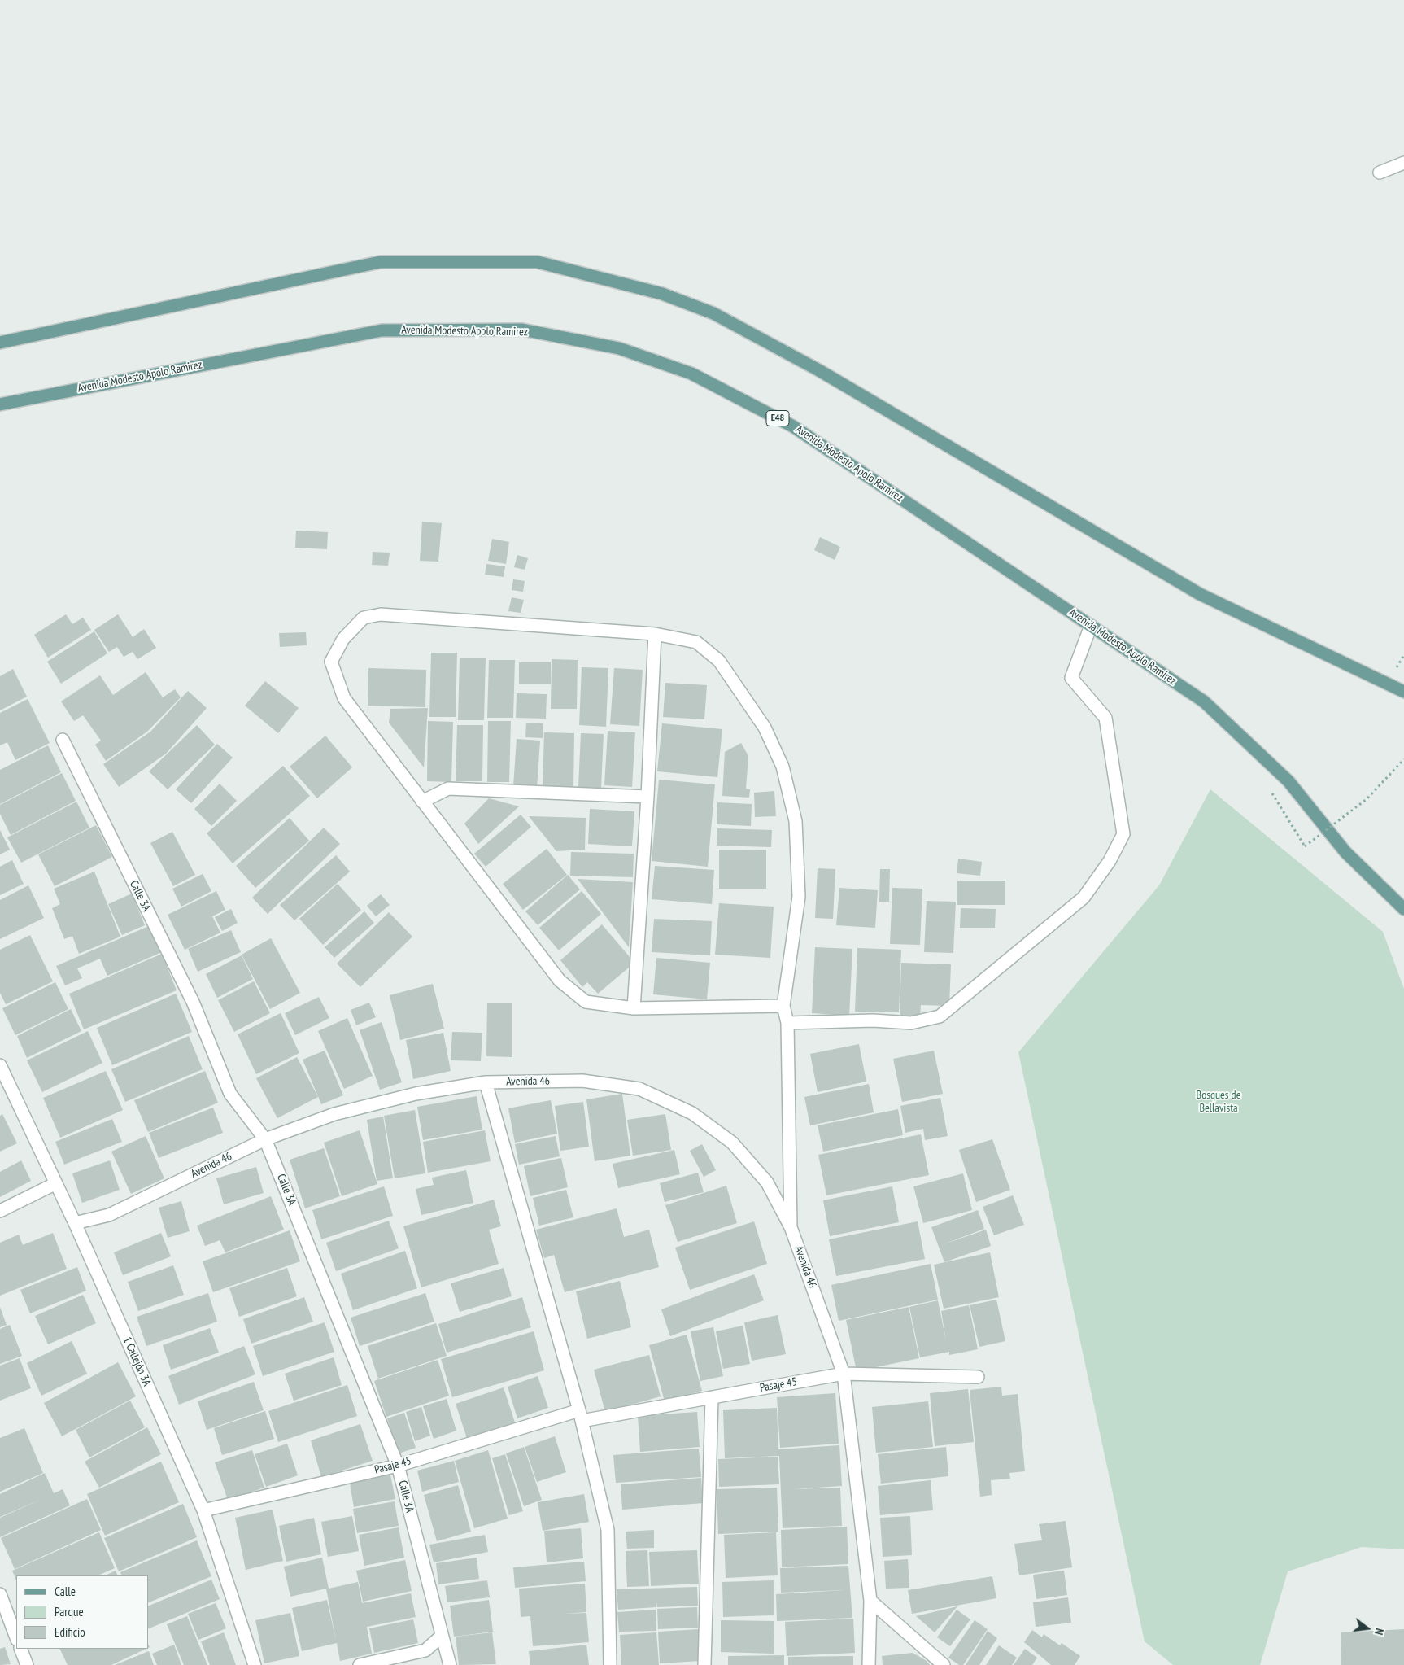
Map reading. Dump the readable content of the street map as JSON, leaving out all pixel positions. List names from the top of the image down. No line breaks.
{"streets":{"main road":["Avenida Modesto Apolo Ramirez","E48"],"street":["Calle 3A","Avenida 46","1 Callejón 3A","Pasaje 45"]},"crossings":[["Calle 3A","Avenida 46"],["Calle 3A","Pasaje 45"],["Avenida 46","1 Callejón 3A"],["Avenida 46","Pasaje 45"],["1 Callejón 3A","Pasaje 45"]],"parks":["Bosques de Bellavista"],"legend":["Calle","Parque","Edificio"],"north":"right"}
